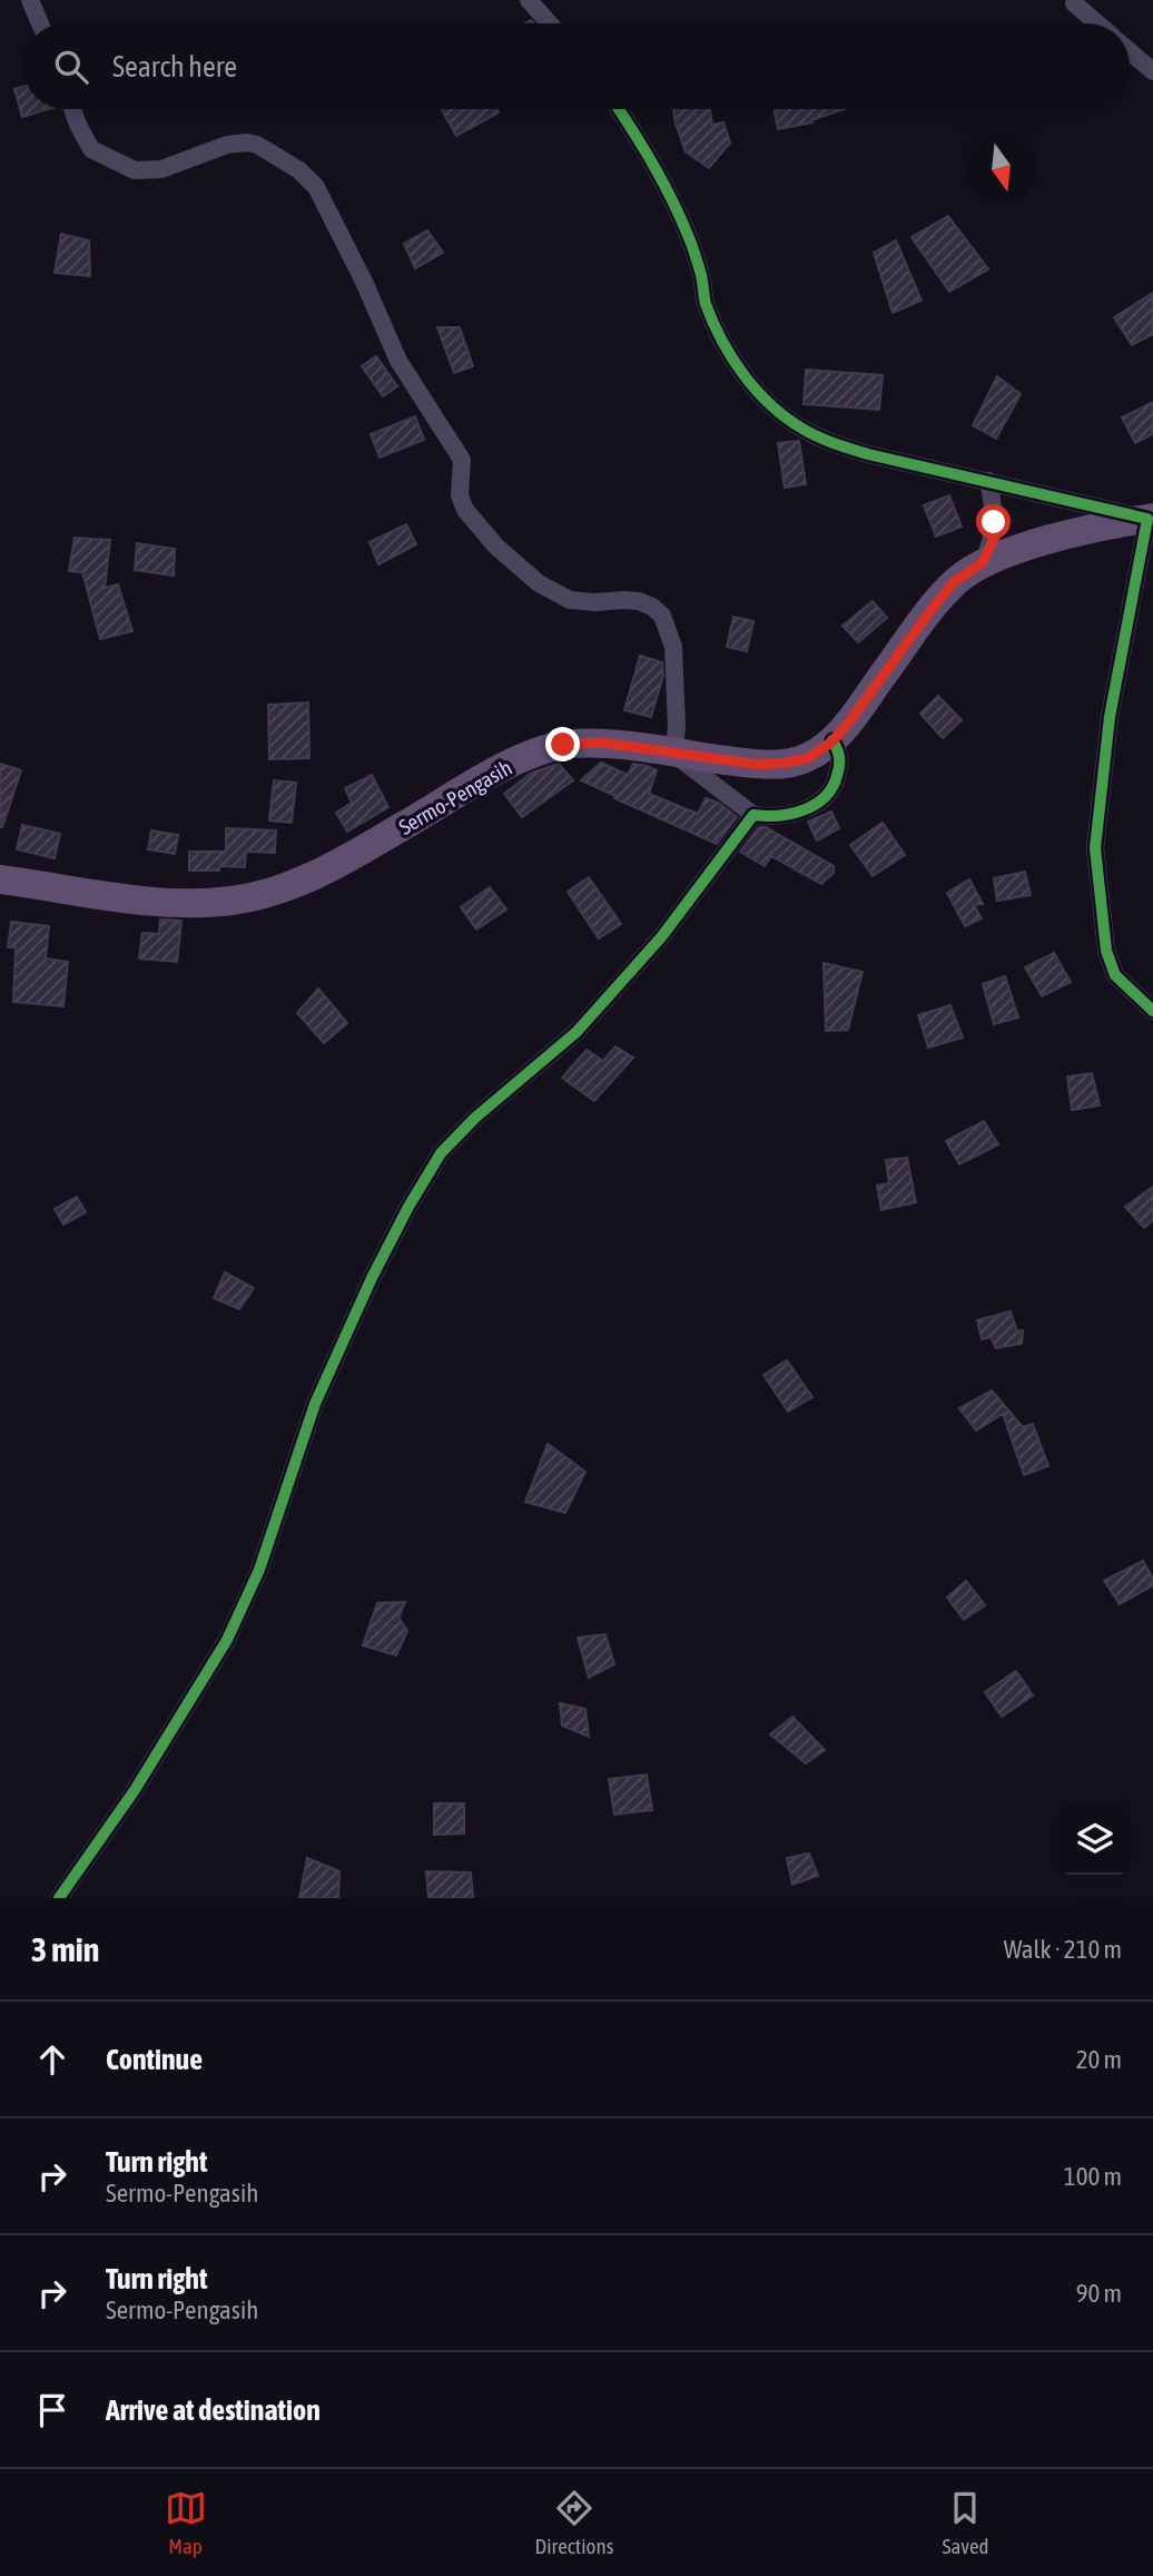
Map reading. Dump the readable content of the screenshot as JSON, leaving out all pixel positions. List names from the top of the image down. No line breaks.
{"streets":{"main road":["Sermo-Pengasih"]},"north":"bottom","page":{"search":"Search here","heading":["3 min","Walk · 210 m"],"list":[["Continue","20 m"],["Turn right","Sermo-Pengasih","100 m"],["Turn right","Sermo-Pengasih","90 m"],"Arrive at destination"],"nav":["Map","Directions","Saved"]}}
